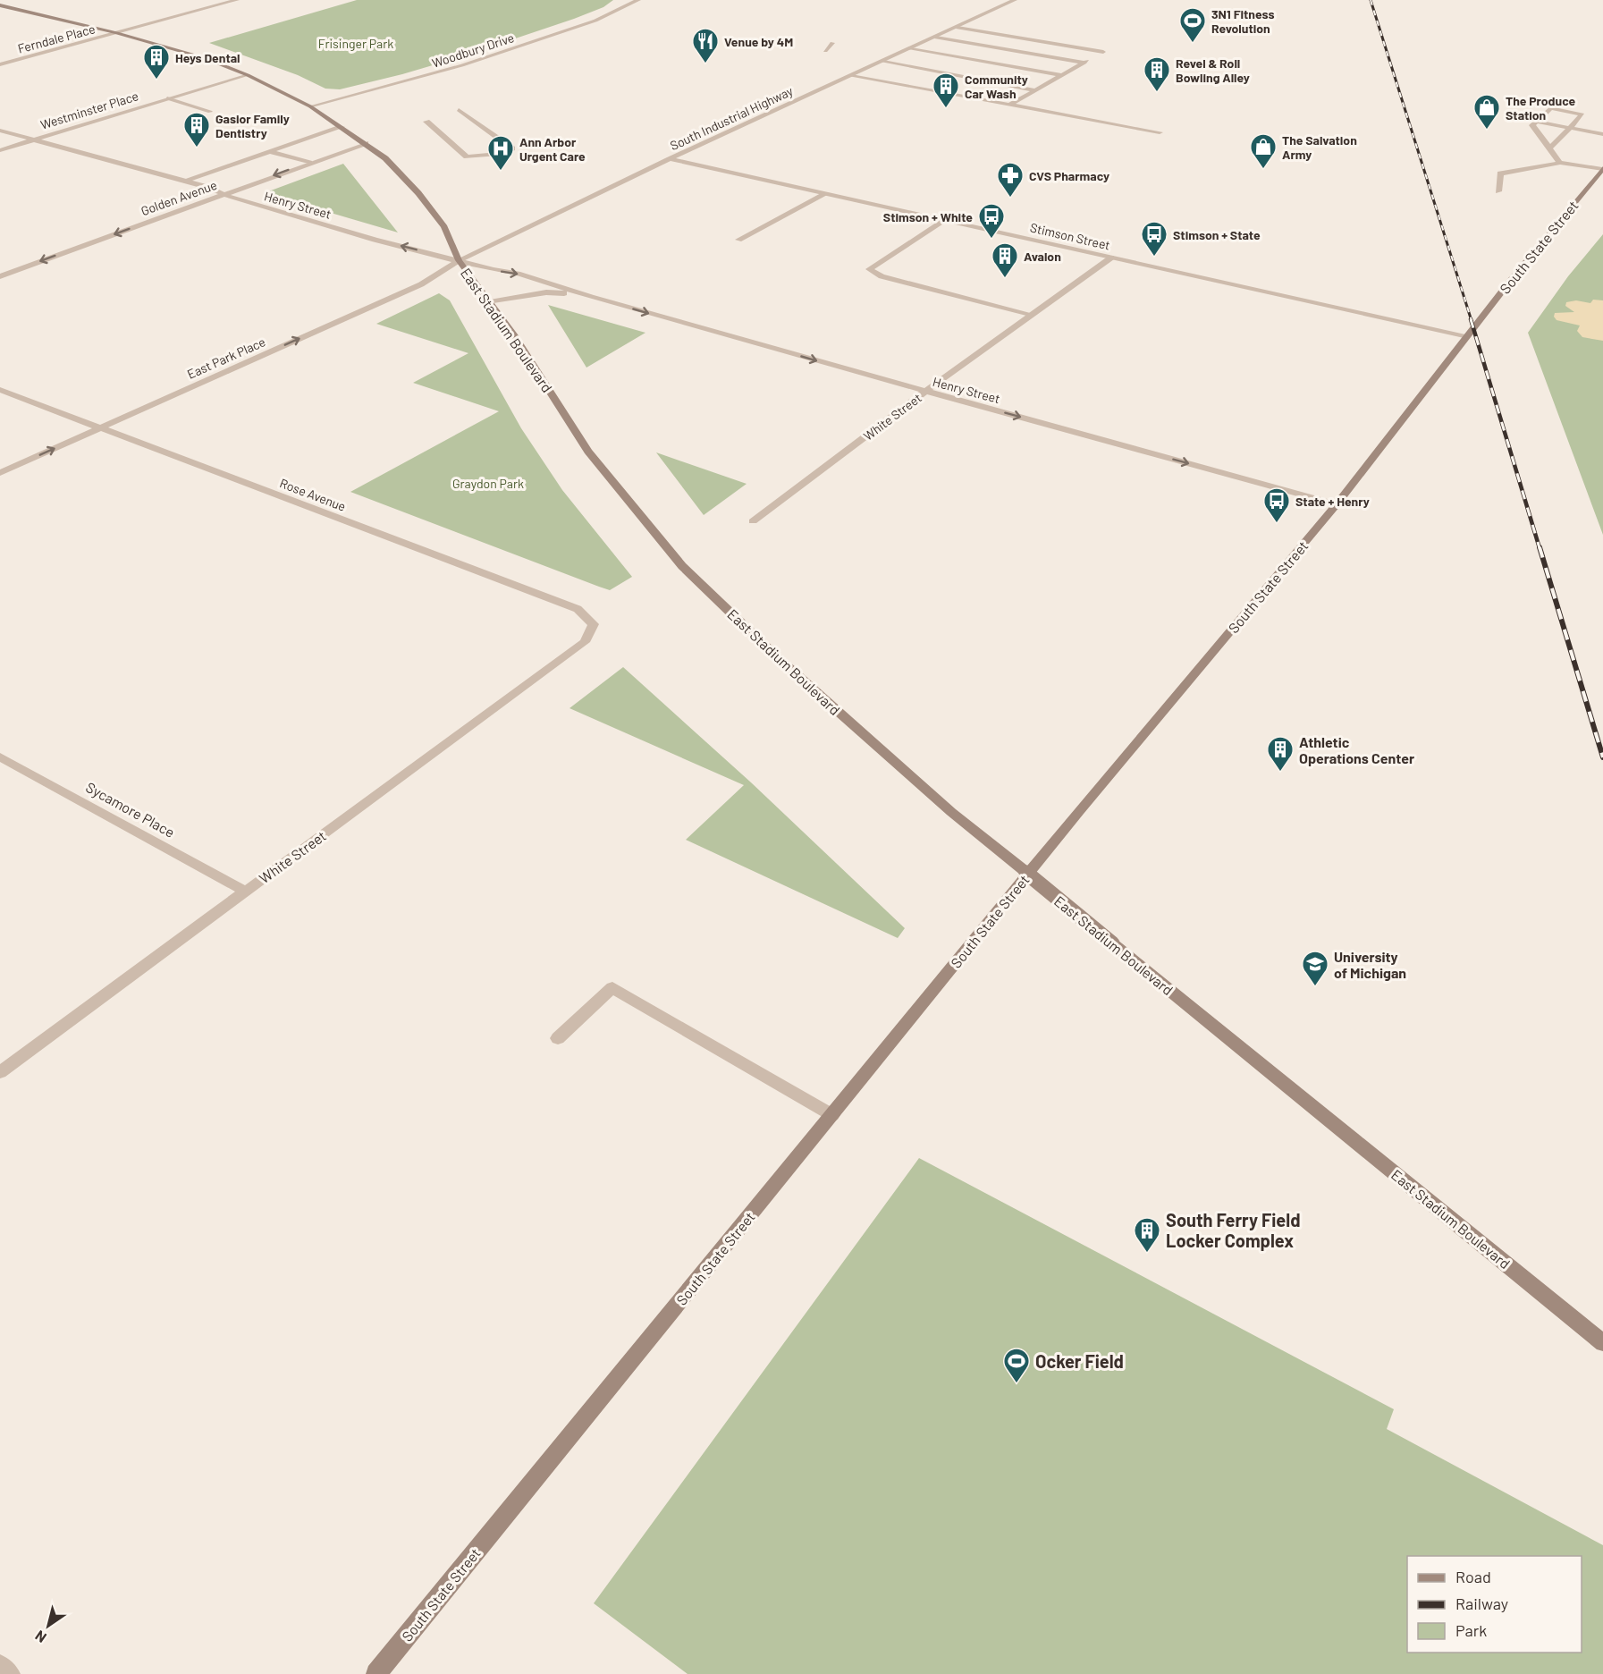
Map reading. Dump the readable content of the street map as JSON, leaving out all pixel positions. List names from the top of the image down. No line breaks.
{"streets":{"main road":["South State Street","East Stadium Boulevard"],"street":["Ferndale Place","Woodbury Drive","Westminster Place","South Industrial Highway","Golden Avenue","Henry Street","Stimson Street","East Park Place","White Street","Rose Avenue","Sycamore Place"]},"crossings":[["Ferndale Place","East Stadium Boulevard"],["Woodbury Drive","East Stadium Boulevard"],["Westminster Place","Henry Street"],["Westminster Place","East Stadium Boulevard"],["South Industrial Highway","Henry Street"],["South Industrial Highway","Stimson Street"],["South Industrial Highway","East Stadium Boulevard"],["South Industrial Highway","East Park Place"],["Golden Avenue","Henry Street"],["Golden Avenue","East Stadium Boulevard"],["Henry Street","South State Street"],["Henry Street","East Stadium Boulevard"],["Henry Street","East Park Place"],["Henry Street","White Street"],["Stimson Street","South State Street"],["Stimson Street","White Street"],["East Stadium Boulevard","East Park Place"],["East Park Place","Rose Avenue"],["White Street","Rose Avenue"],["White Street","Sycamore Place"]],"one_way":["East Park Place"],"parks":["Frisinger Park","Graydon Park"],"places":{"sports":["3N1 Fitness Revolution","Ocker Field"],"restaurant":["Venue by 4M"],"building":["Heys Dental","Revel & Roll Bowling Alley","Community Car Wash","Gasior Family Dentistry","Avalon","Athletic Operations Center","South Ferry Field Locker Complex"],"shop":["The Produce Station","The Salvation Army"],"hospital":["Ann Arbor Urgent Care"],"pharmacy":["CVS Pharmacy"],"bus stop":["Stimson + White","Stimson + State","State + Henry"],"school or university":["University of Michigan"]},"legend":["Road","Railway","Park"],"north":"bottom left"}
